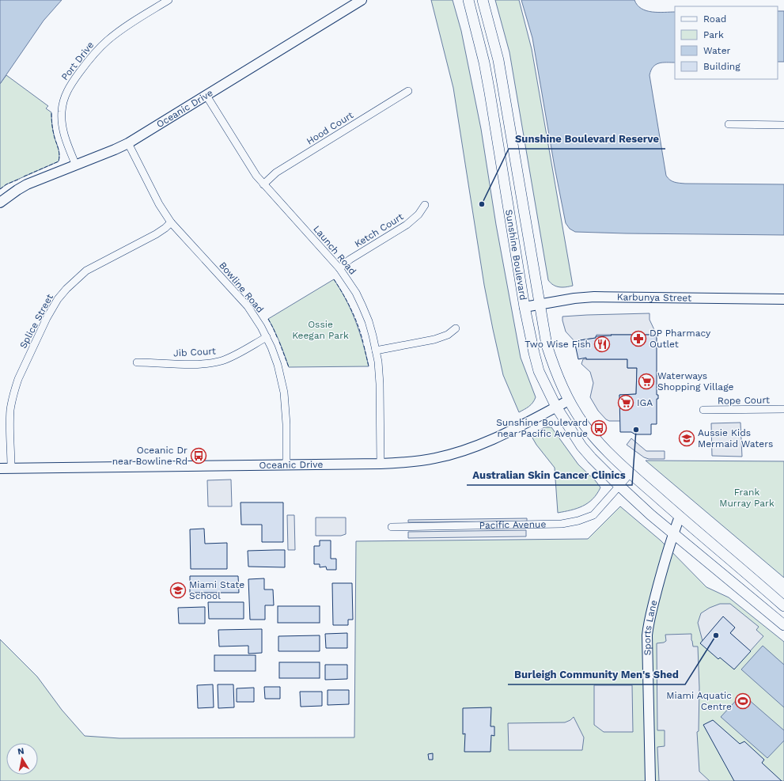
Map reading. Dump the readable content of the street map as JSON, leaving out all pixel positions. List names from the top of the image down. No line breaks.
{"streets":{"main road":["Sunshine Boulevard"],"street":["Port Drive","Oceanic Drive","Hood Court","Ketch Court","Launch Road","Bowline Road","Karbunya Street","Splice Street","Jib Court","Rope Court","Pacific Avenue","Sports Lane"]},"crossings":[["Port Drive","Oceanic Drive"],["Oceanic Drive","Launch Road"],["Oceanic Drive","Sunshine Boulevard"],["Oceanic Drive","Bowline Road"],["Oceanic Drive","Splice Street"],["Hood Court","Launch Road"],["Ketch Court","Launch Road"],["Sunshine Boulevard","Karbunya Street"],["Sunshine Boulevard","Pacific Avenue"],["Bowline Road","Splice Street"],["Bowline Road","Jib Court"]],"parks":["Ossie Keegan Park","Frank Murray Park"],"places":{"other":["Sunshine Boulevard Reserve","Australian Skin Cancer Clinics","Burleigh Community Men's Shed"],"pharmacy":["DP Pharmacy Outlet"],"restaurant":["Two Wise Fish"],"supermarket":["Waterways Shopping Village","IGA"],"bus stop":["Sunshine Boulevard near Pacific Avenue","Oceanic Dr near Bowline Rd"],"school or university":["Aussie Kids Mermaid Waters","Miami State School"],"sports":["Miami Aquatic Centre"]},"legend":["Road","Park","Water","Building"],"north":"top"}
